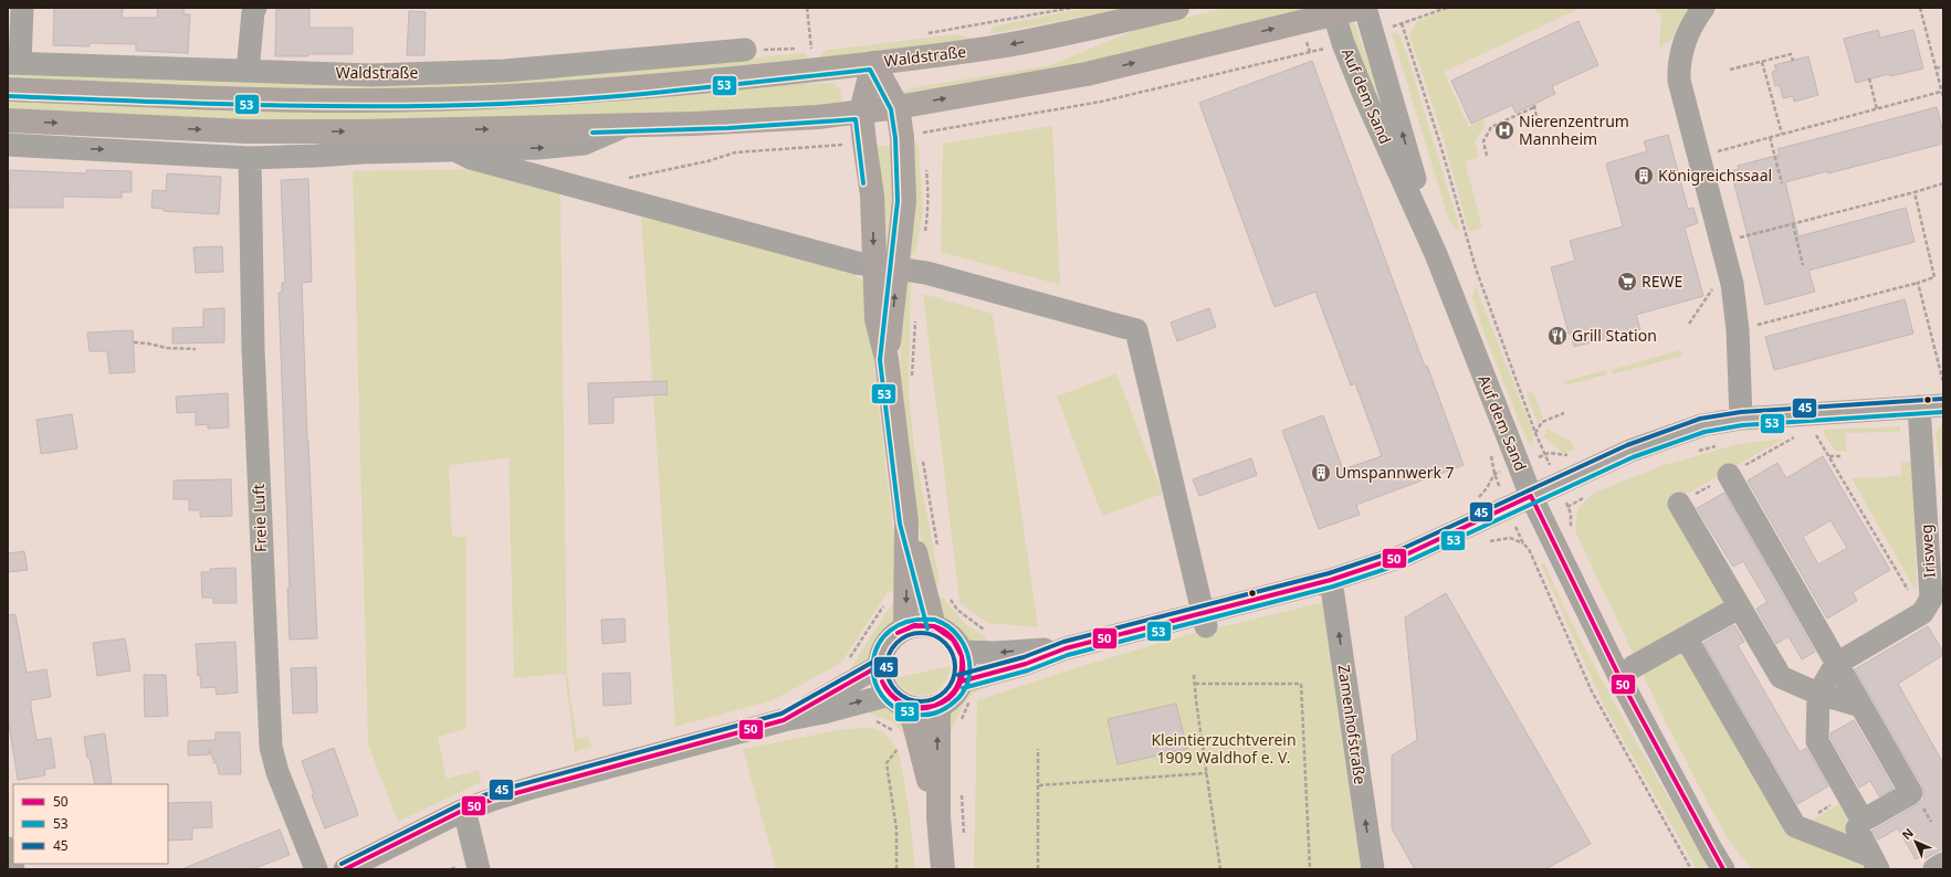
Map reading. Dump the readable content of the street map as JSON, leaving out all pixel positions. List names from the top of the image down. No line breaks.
{"streets":{"main road":["Waldstraße"],"street":["Auf dem Sand","Freie Luft","Irisweg","Zamenhofstraße"]},"one_way":["Zamenhofstraße"],"parks":["Kleintierzuchtverein 1909 Waldhof e. V."],"places":{"hospital":["Nierenzentrum Mannheim"],"building":["Königreichssaal","Umspannwerk 7"],"supermarket":["REWE"],"restaurant":["Grill Station"]},"lines":["transit line 53","transit line 45","transit line 50"],"legend":["50","53","45"],"north":"top left"}
